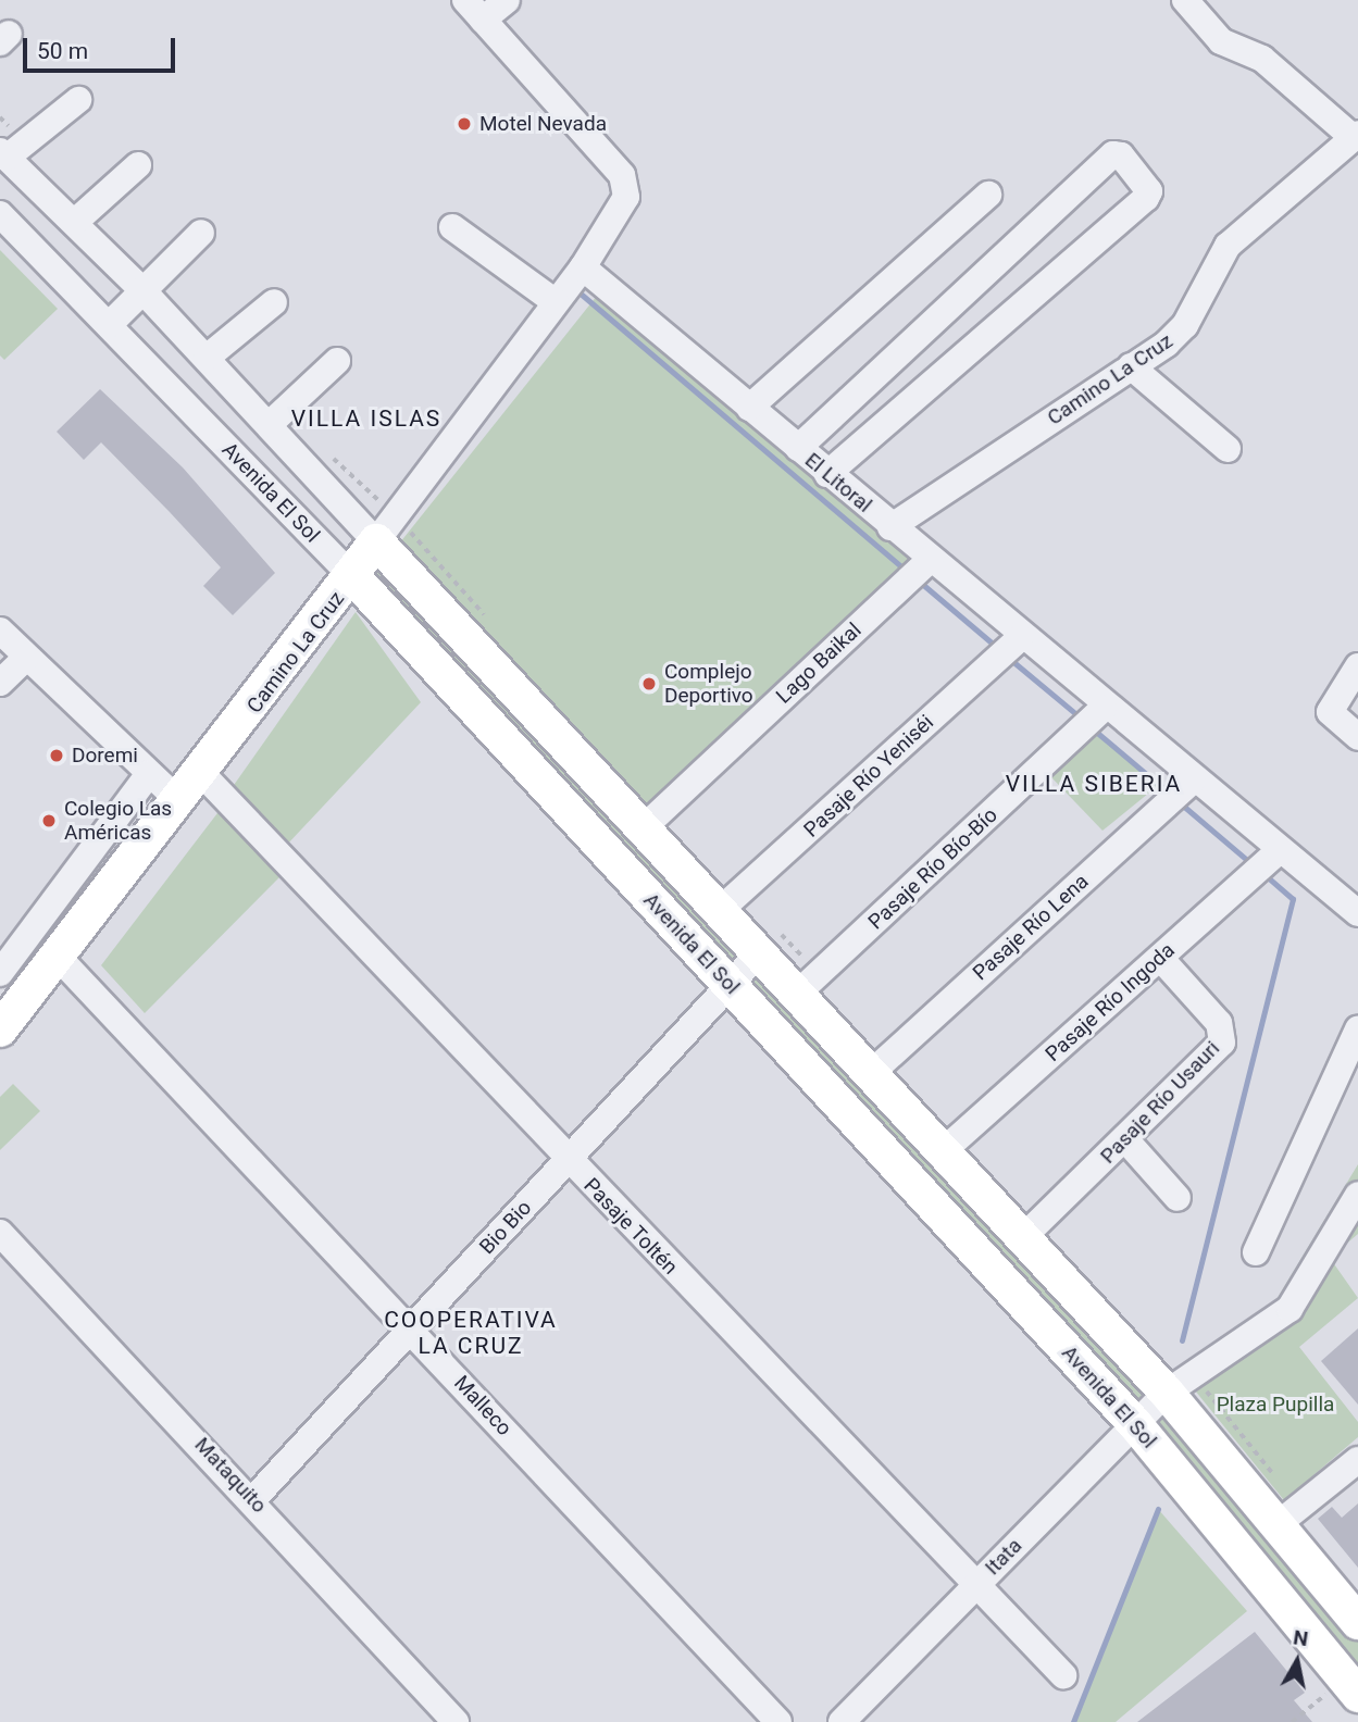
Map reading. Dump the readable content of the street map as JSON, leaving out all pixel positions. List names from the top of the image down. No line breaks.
{"streets":{"main road":["Camino La Cruz","Avenida El Sol"],"street":["El Litoral","Lago Baikal","Pasaje Río Yeniséi","Pasaje Río Bío-Bío","Pasaje Río Lena","Pasaje Río Ingoda","Pasaje Río Usauri","Pasaje Toltén","Bio Bio","Malleco","Mataquito","Itata"]},"crossings":[["Camino La Cruz","El Litoral"],["Camino La Cruz","Avenida El Sol"],["Camino La Cruz","Pasaje Toltén"],["Camino La Cruz","Malleco"],["El Litoral","Lago Baikal"],["El Litoral","Pasaje Río Yeniséi"],["El Litoral","Pasaje Río Bío-Bío"],["El Litoral","Pasaje Río Lena"],["El Litoral","Pasaje Río Ingoda"],["Avenida El Sol","Lago Baikal"],["Avenida El Sol","Pasaje Río Yeniséi"],["Avenida El Sol","Pasaje Río Bío-Bío"],["Avenida El Sol","Pasaje Río Lena"],["Avenida El Sol","Pasaje Río Ingoda"],["Avenida El Sol","Pasaje Río Usauri"],["Avenida El Sol","Bio Bio"],["Avenida El Sol","Itata"],["Pasaje Río Ingoda","Pasaje Río Usauri"],["Pasaje Toltén","Bio Bio"],["Pasaje Toltén","Itata"],["Bio Bio","Malleco"],["Bio Bio","Mataquito"]],"districts":["VILLA ISLAS","VILLA SIBERIA","COOPERATIVA LA CRUZ"],"parks":["Plaza Pupilla"],"places":["Motel Nevada","Complejo Deportivo","Doremi","Colegio Las Américas"],"scale_bar":"50 m","north":"top"}
